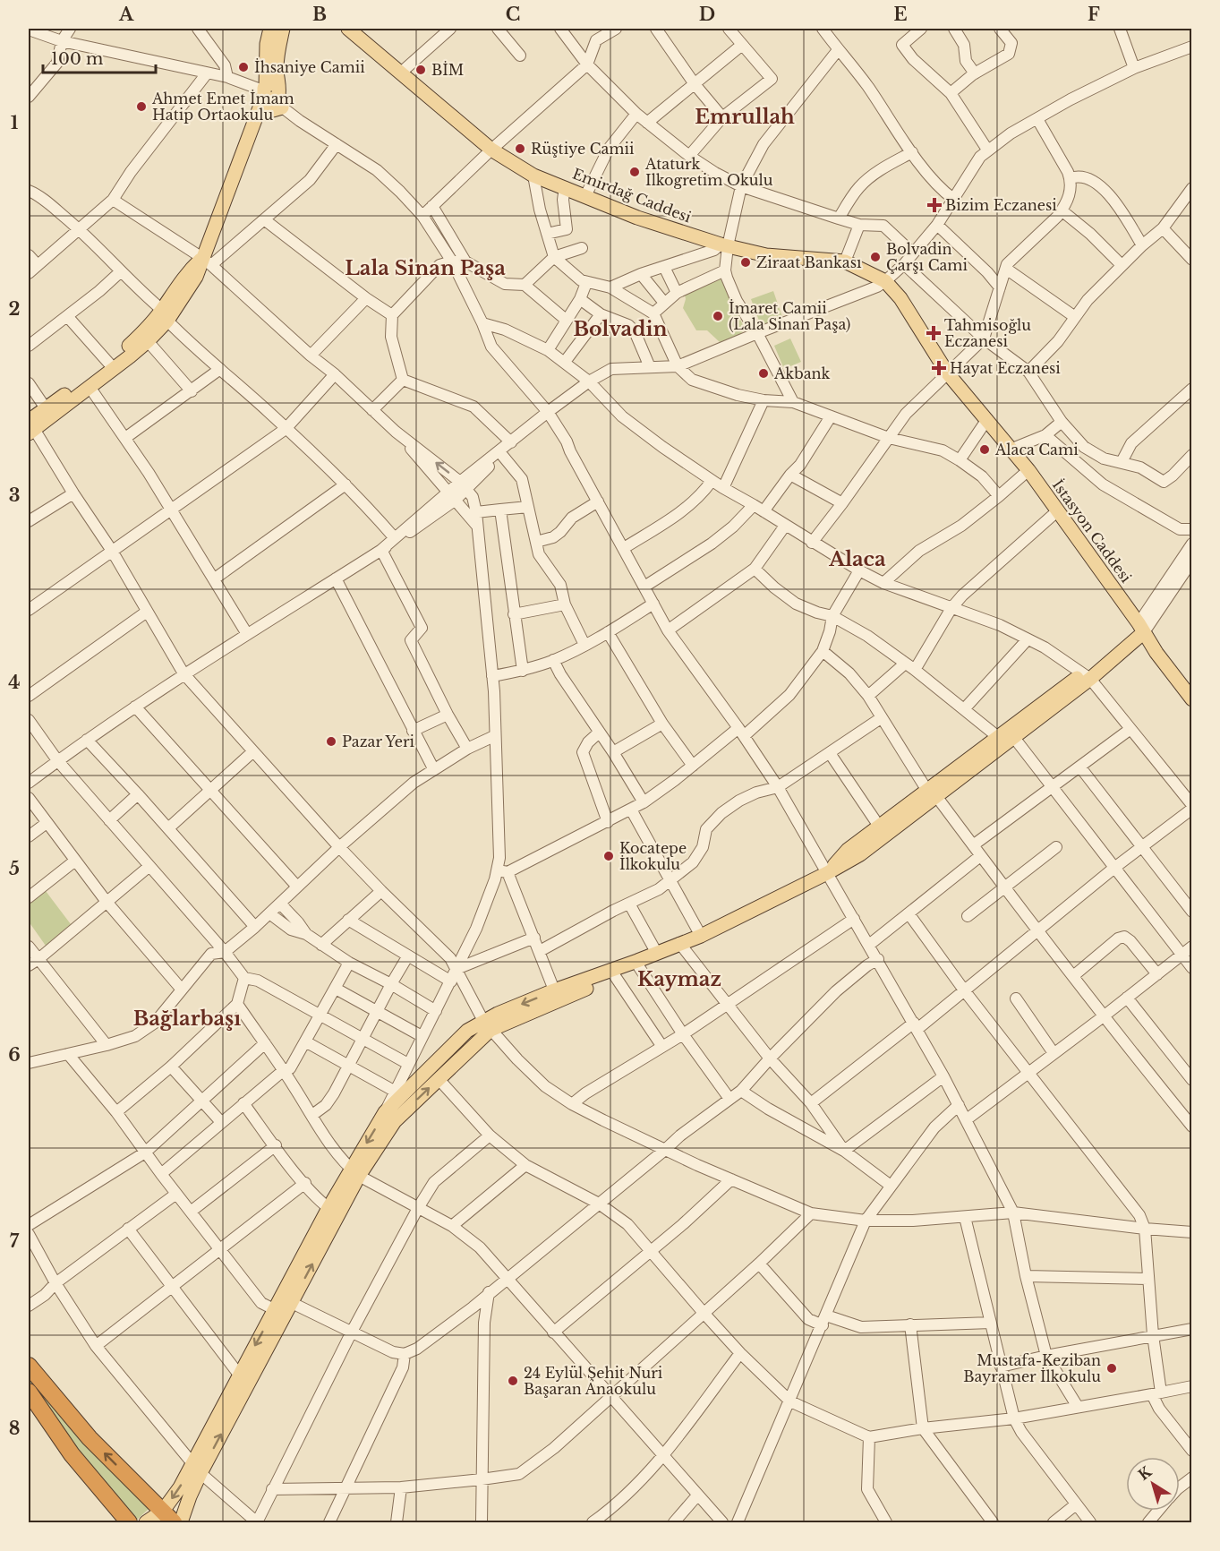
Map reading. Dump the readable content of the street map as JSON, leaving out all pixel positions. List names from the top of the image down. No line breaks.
{"streets":{"main road":["Emirdağ Caddesi","İstasyon Caddesi"]},"crossings":[["Emirdağ Caddesi","İstasyon Caddesi"]],"districts":["Emrullah","Lala Sinan Paşa","Bolvadin","Alaca","Kaymaz","Bağlarbaşı"],"places":{"other":["İhsaniye Camii","BİM","Ahmet Emet İmam Hatip Ortaokulu","Rüştiye Camii","Ataturk Ilkogretim Okulu","Bolvadin Çarşı Cami","Ziraat Bankası","İmaret Camii (Lala Sinan Paşa)","Akbank","Alaca Cami","Pazar Yeri","Kocatepe İlkokulu","Mustafa-Keziban Bayramer İlkokulu","24 Eylül Şehit Nuri Başaran Anaokulu"],"health":["Bizim Eczanesi","Tahmisoğlu Eczanesi","Hayat Eczanesi"]},"scale_bar":"100 m","north":"top left","grid":{"columns":["A","B","C","D","E","F"],"rows":["1","2","3","4","5","6","7","8"]}}
